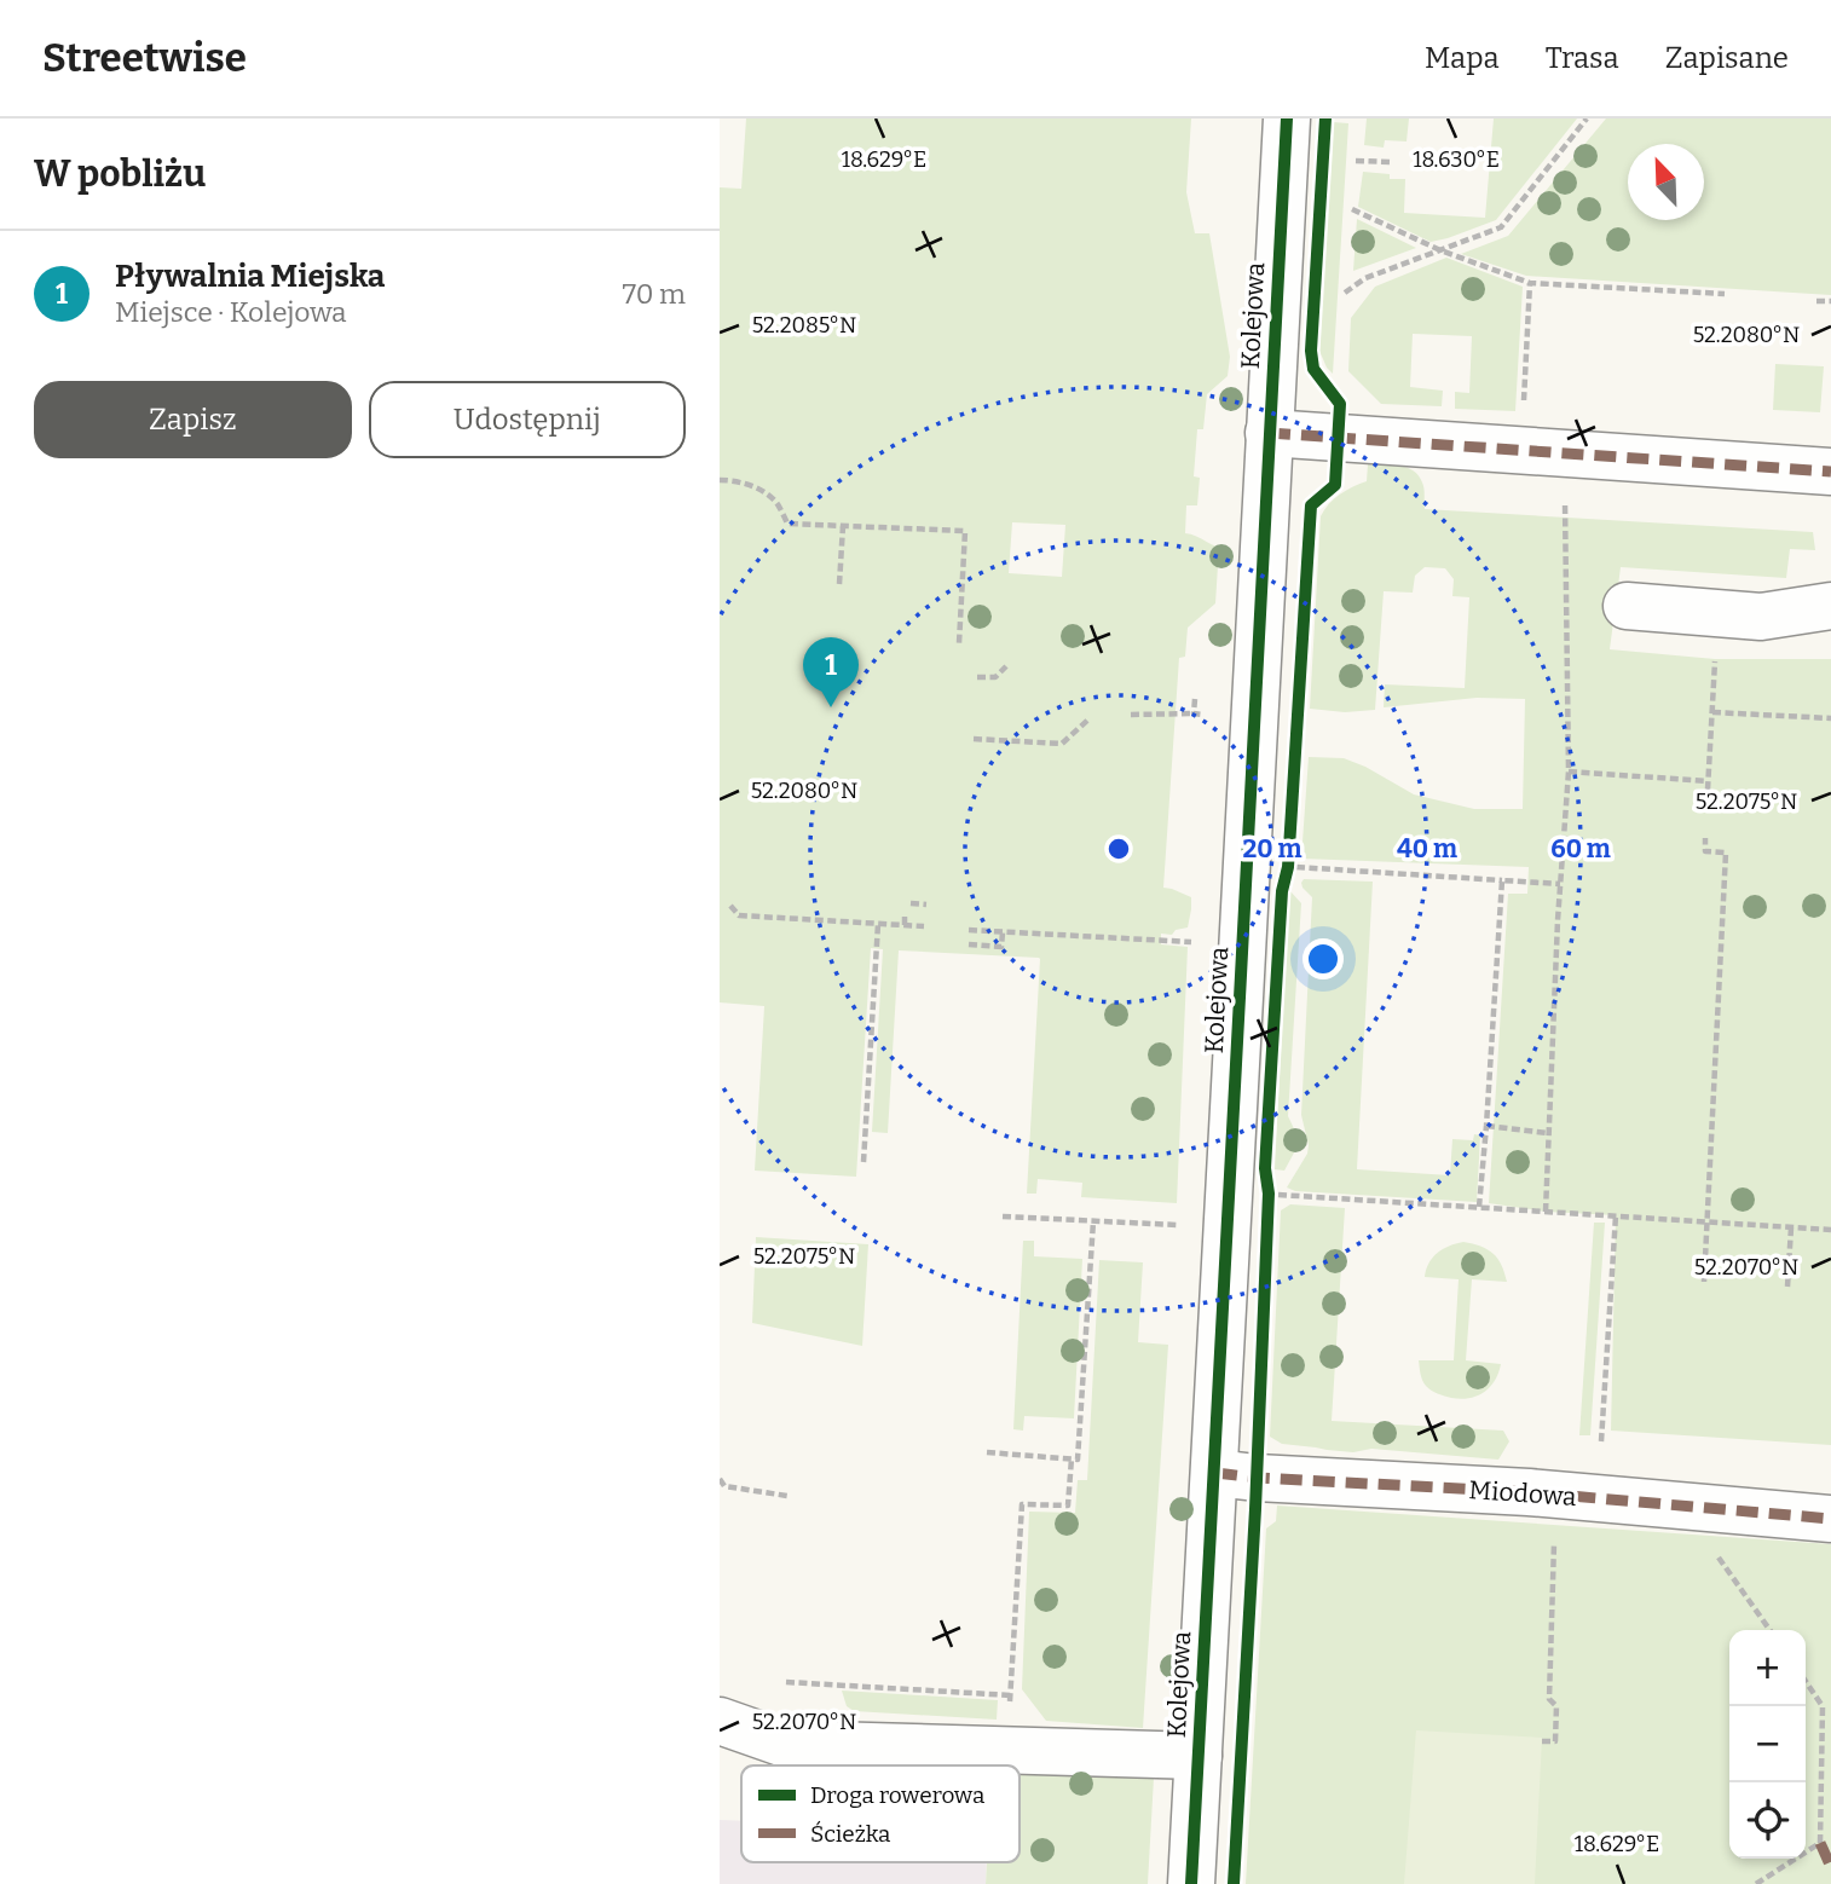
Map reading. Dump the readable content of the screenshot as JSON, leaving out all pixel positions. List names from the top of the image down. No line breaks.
{"streets":{"street":["Kolejowa","Miodowa"]},"crossings":[["Kolejowa","Miodowa"]],"legend":["Droga rowerowa","Ścieżka"],"north":"top left","page":{"header":"Streetwise","nav":["Mapa","Trasa","Zapisane"],"heading":"W pobliżu","list":[{"mark":"1","name":"Pływalnia Miejska","note":"Miejsce · Kolejowa","value":"70 m"}],"buttons":["Zapisz","Udostępnij"],"pins":"1","map_buttons":["+","−"]},"coordinates":["18.629°E","18.630°E","52.2085°N","52.2080°N","52.2075°N","52.2070°N"],"rings":["20 m","40 m","60 m"]}
